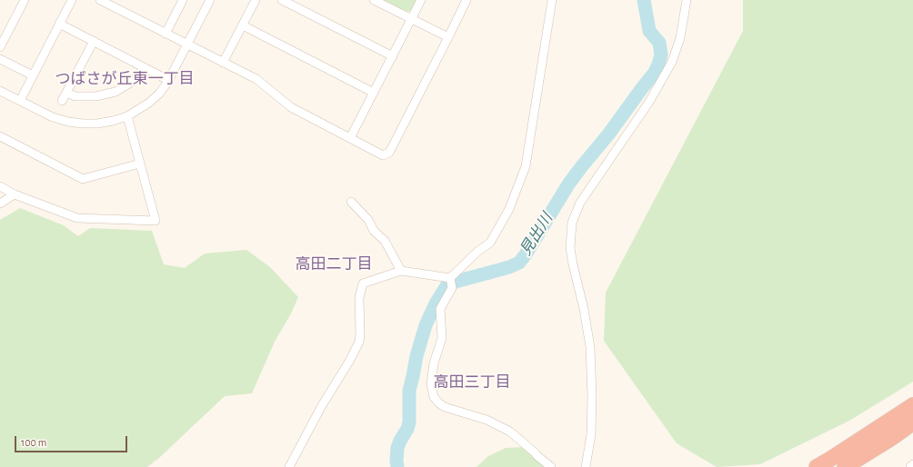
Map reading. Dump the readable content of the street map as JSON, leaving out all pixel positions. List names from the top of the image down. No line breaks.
{"districts":["つばさが丘東一丁目","高田二丁目","高田三丁目"],"water":["見出川"],"scale_bar":"100 m"}
